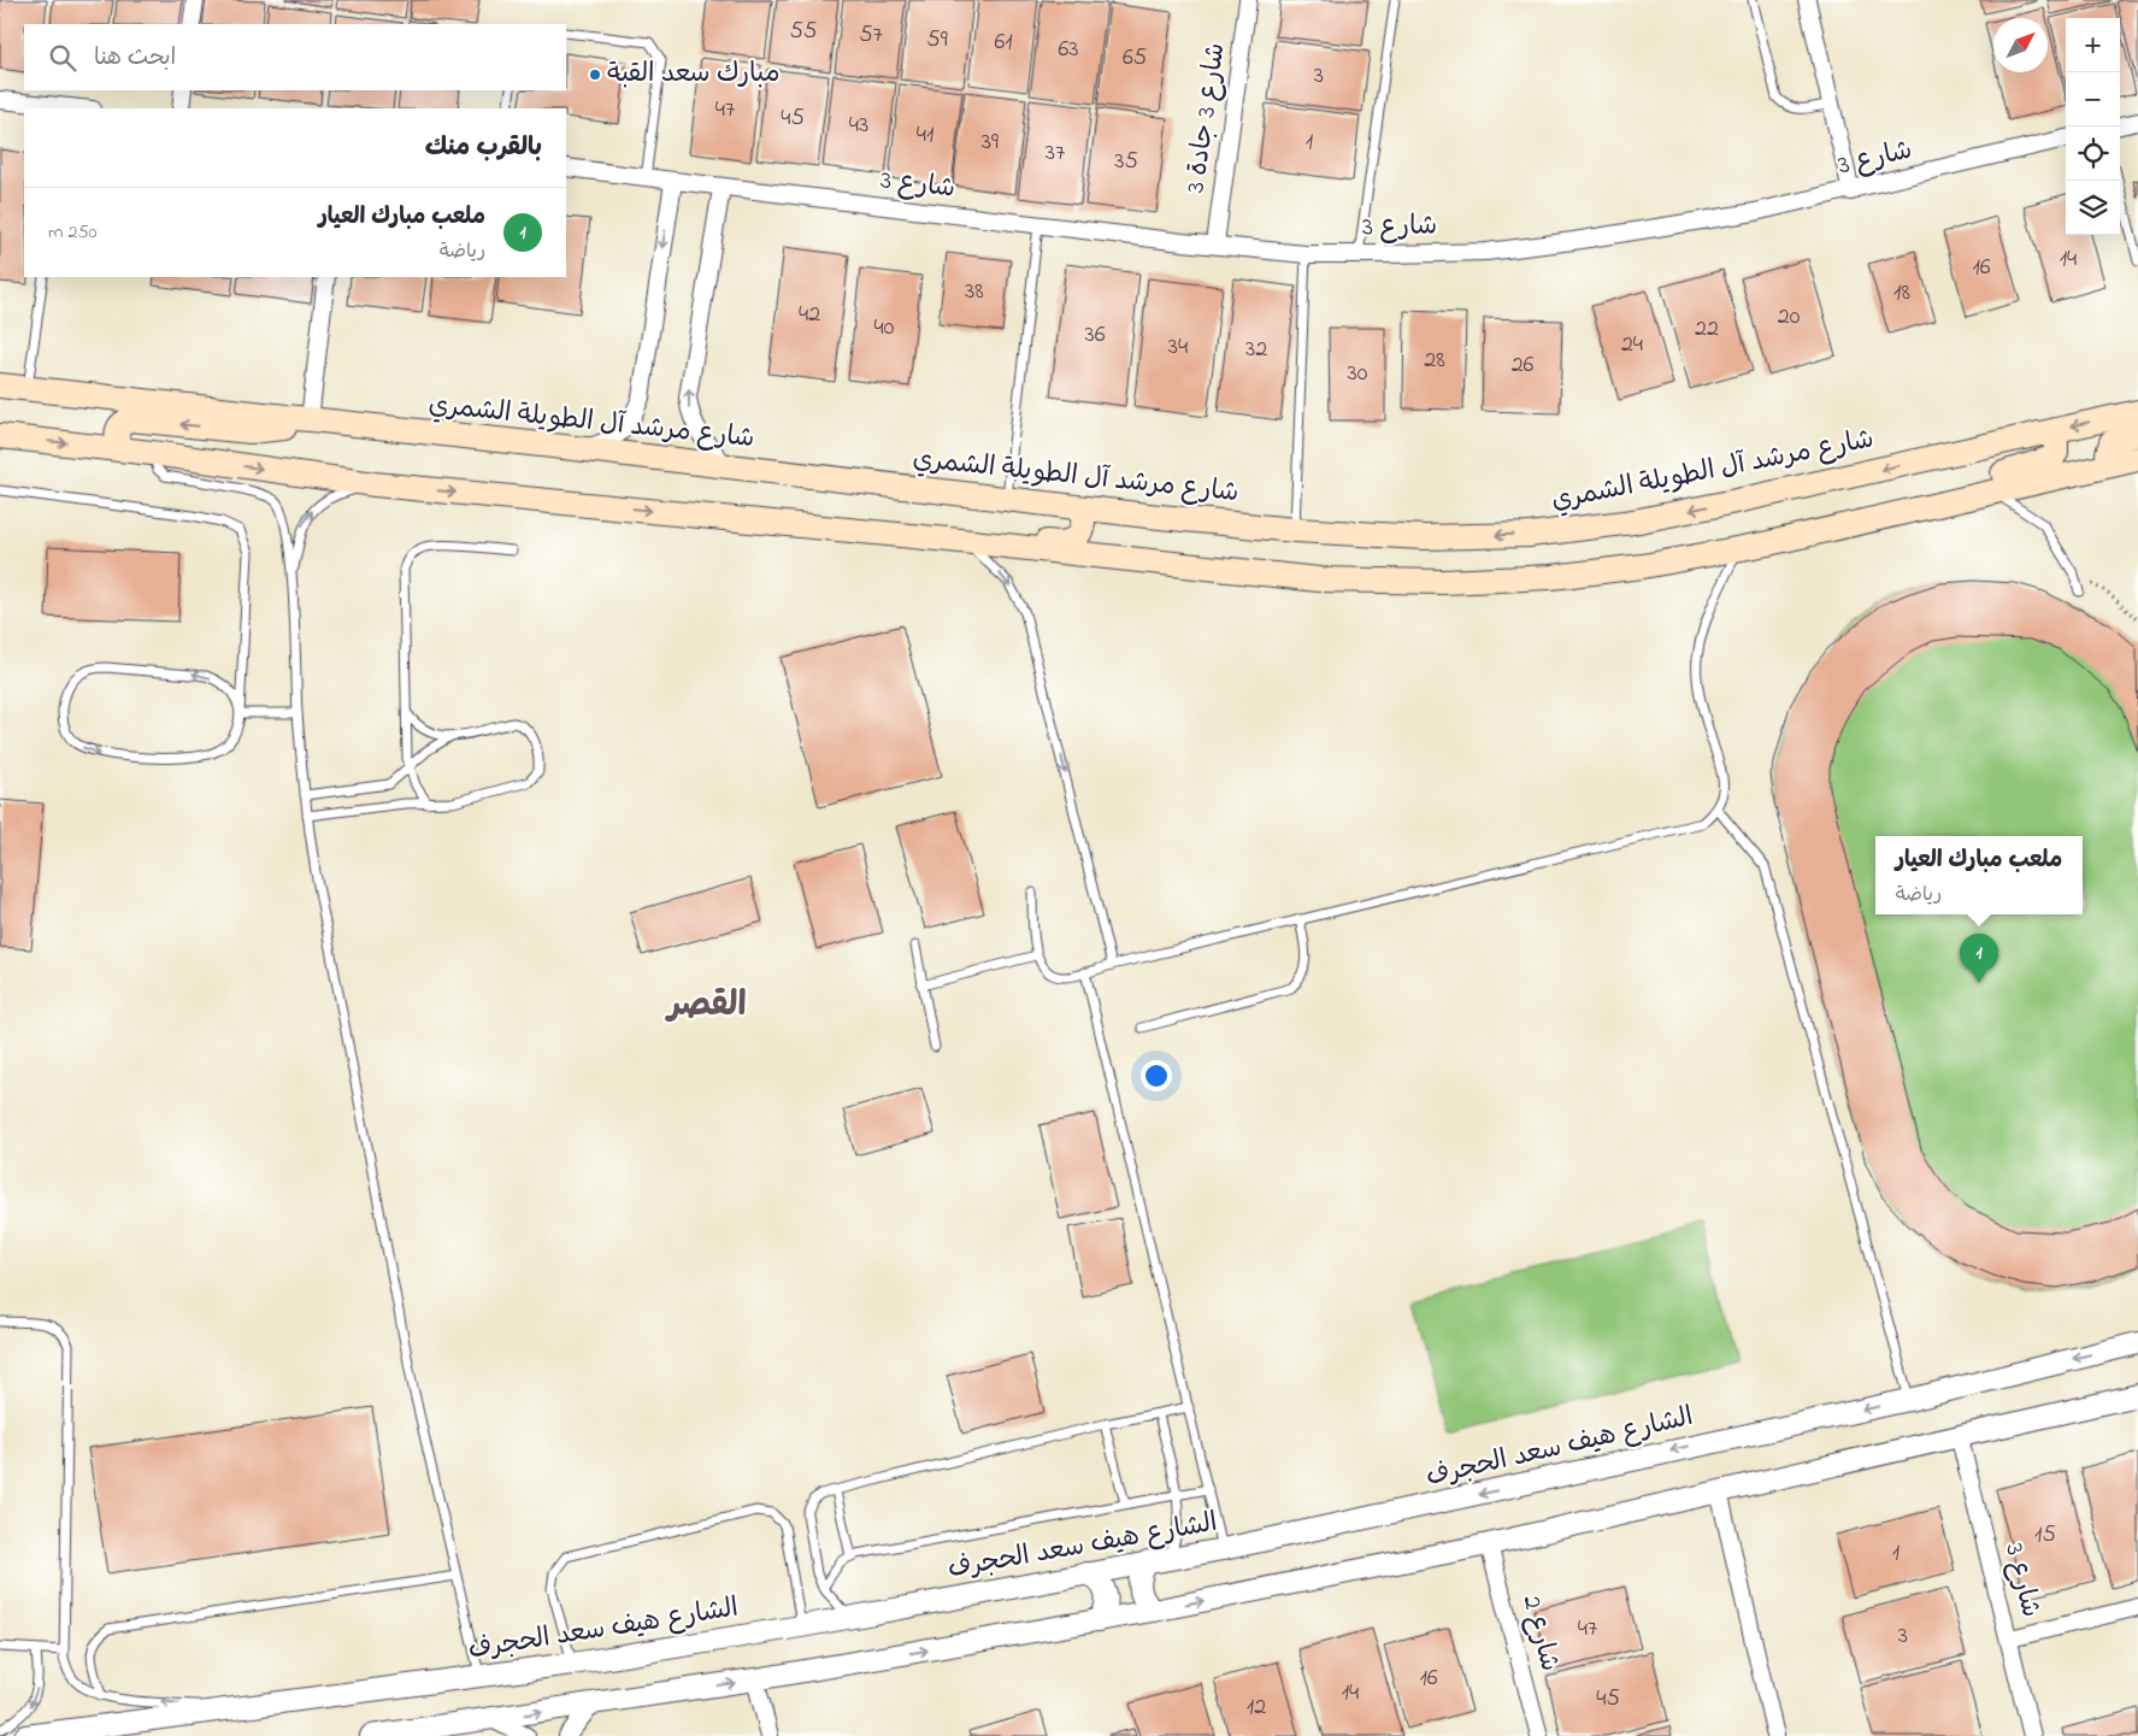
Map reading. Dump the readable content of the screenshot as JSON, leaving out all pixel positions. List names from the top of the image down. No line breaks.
{"streets":{"main road":["شارع مرشد آل الطويلة الشمري"],"street":["شارع 3 جادة 3","شارع 3","الشارع هيف سعد الحجرف","شارع 2"]},"crossings":[["شارع 3 جادة 3","شارع 3"]],"districts":["القصر"],"places":["مبارك سعد القبة"],"house_numbers":["55","57","59","61","63","65","3","47","45","43","41","39","1","37","35","14","16","38","18","42","20","40","22","36","24","34","32","28","26","30","15","1","47","3","16","14","45","12"],"north":"top right","page":{"map_buttons":["+","−"],"search":"ابحث هنا","heading":"بالقرب منك","list":[{"mark":"1","name":"ملعب مبارك العيار","note":"رياضة","value":"250 m"}],"popup":["ملعب مبارك العيار","رياضة"],"pins":"1"}}
